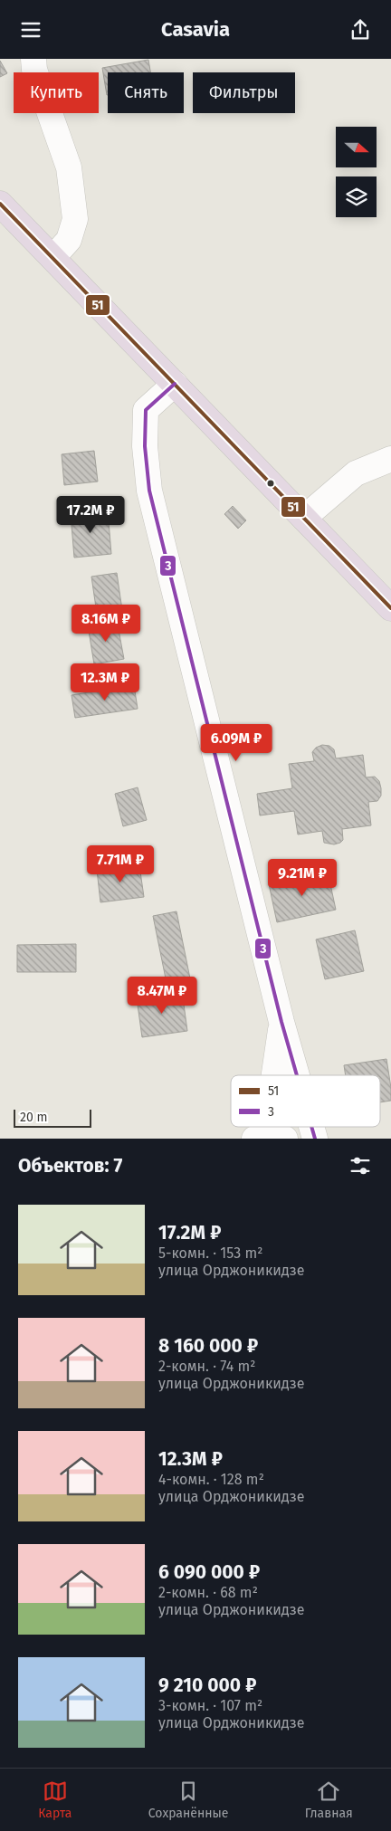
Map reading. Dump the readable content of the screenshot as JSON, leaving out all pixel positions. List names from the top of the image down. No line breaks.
{"lines":["transit line 51","transit line 3"],"legend":["51","3"],"scale_bar":"20 m","north":"right","page":{"header":"Casavia","chip":["Купить","Снять","Фильтры"],"price":["17.2M ₽","8.16M ₽","12.3M ₽","6.09M ₽","7.71M ₽","9.21M ₽","8.47M ₽"],"scale":"20 m","heading":"Объектов: 7","list":[{"name":"17.2M ₽","note":"5-комн. · 153 m² · улица Орджоникидзе"},{"name":"8 160 000 ₽","note":"2-комн. · 74 m² · улица Орджоникидзе"},{"name":"12.3M ₽","note":"4-комн. · 128 m² · улица Орджоникидзе"},{"name":"6 090 000 ₽","note":"2-комн. · 68 m² · улица Орджоникидзе"},{"name":"9 210 000 ₽","note":"3-комн. · 107 m² · улица Орджоникидзе"}],"tabs":["Карта","Сохранённые","Главная"]}}
